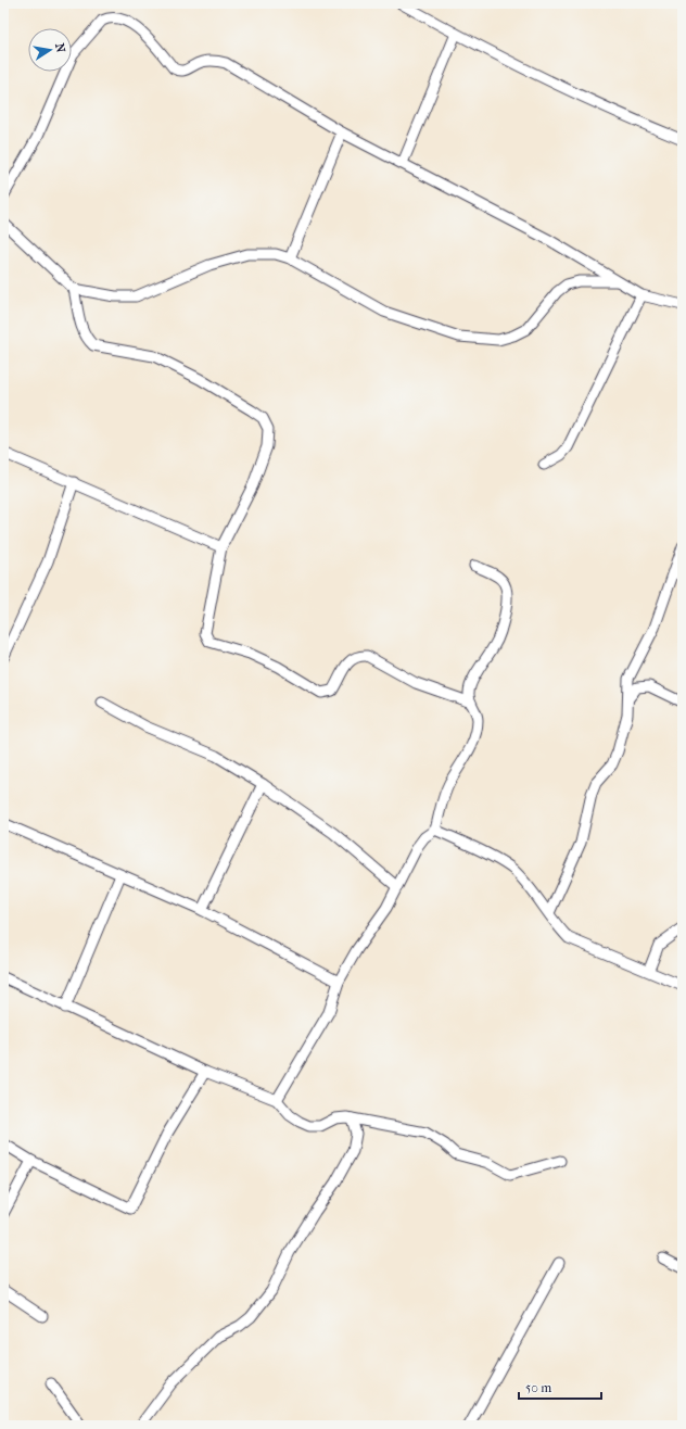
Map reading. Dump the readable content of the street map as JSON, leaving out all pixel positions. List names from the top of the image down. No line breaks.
{"scale_bar":"50 m","north":"right"}
